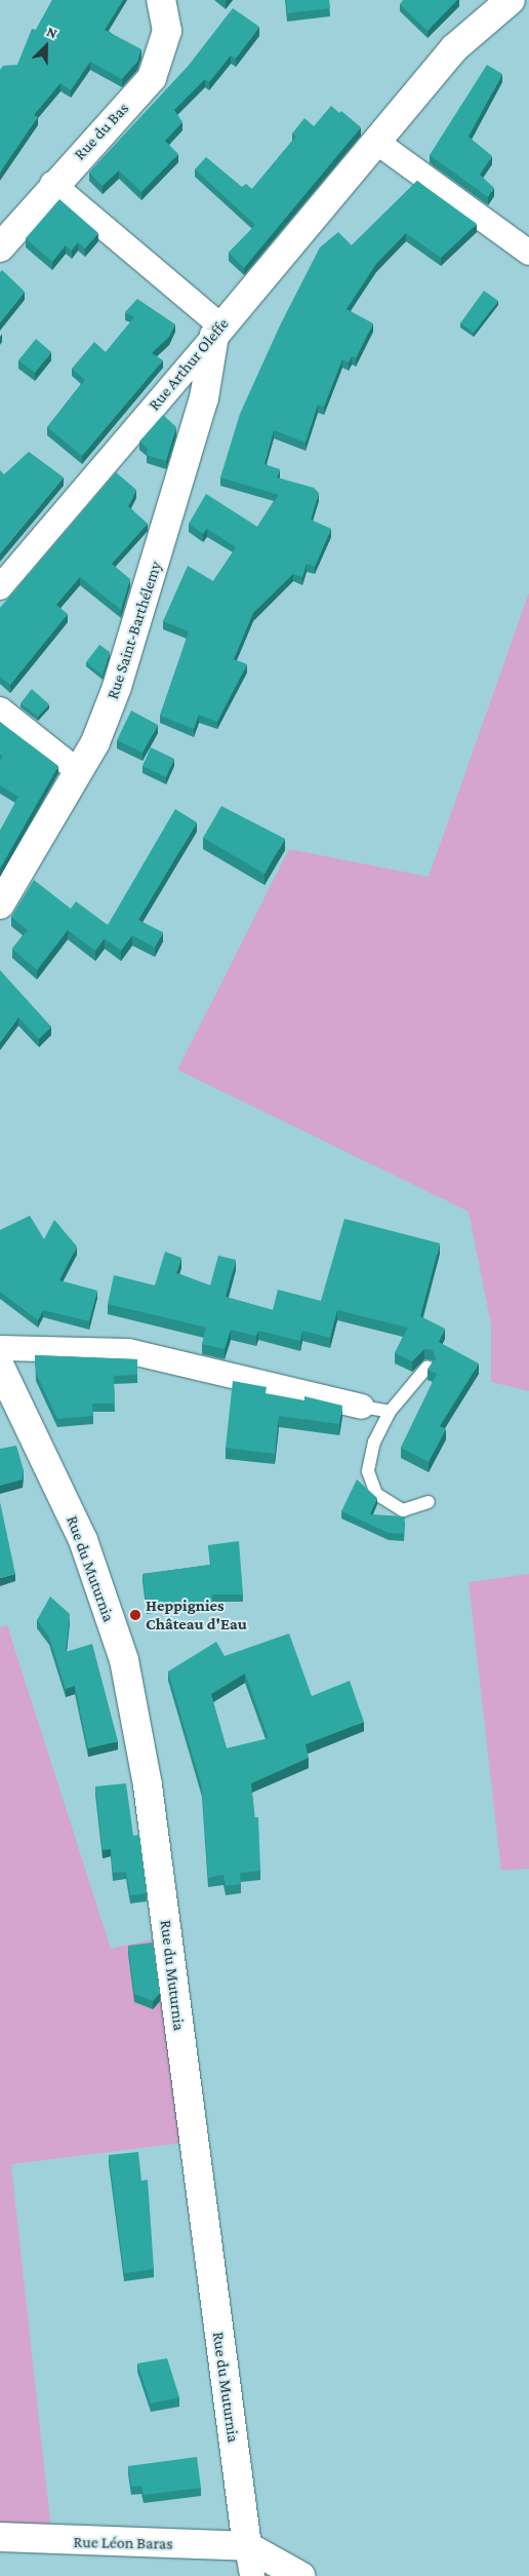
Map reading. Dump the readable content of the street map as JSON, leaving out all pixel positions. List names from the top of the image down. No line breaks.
{"streets":{"street":["Rue du Bas","Rue Arthur Oleffe","Rue Saint-Barthélemy","Rue du Muturnia","Rue Léon Baras"]},"crossings":[["Rue Arthur Oleffe","Rue Saint-Barthélemy"],["Rue du Muturnia","Rue Léon Baras"]],"places":["Heppignies Château d'Eau"],"north":"top right"}
